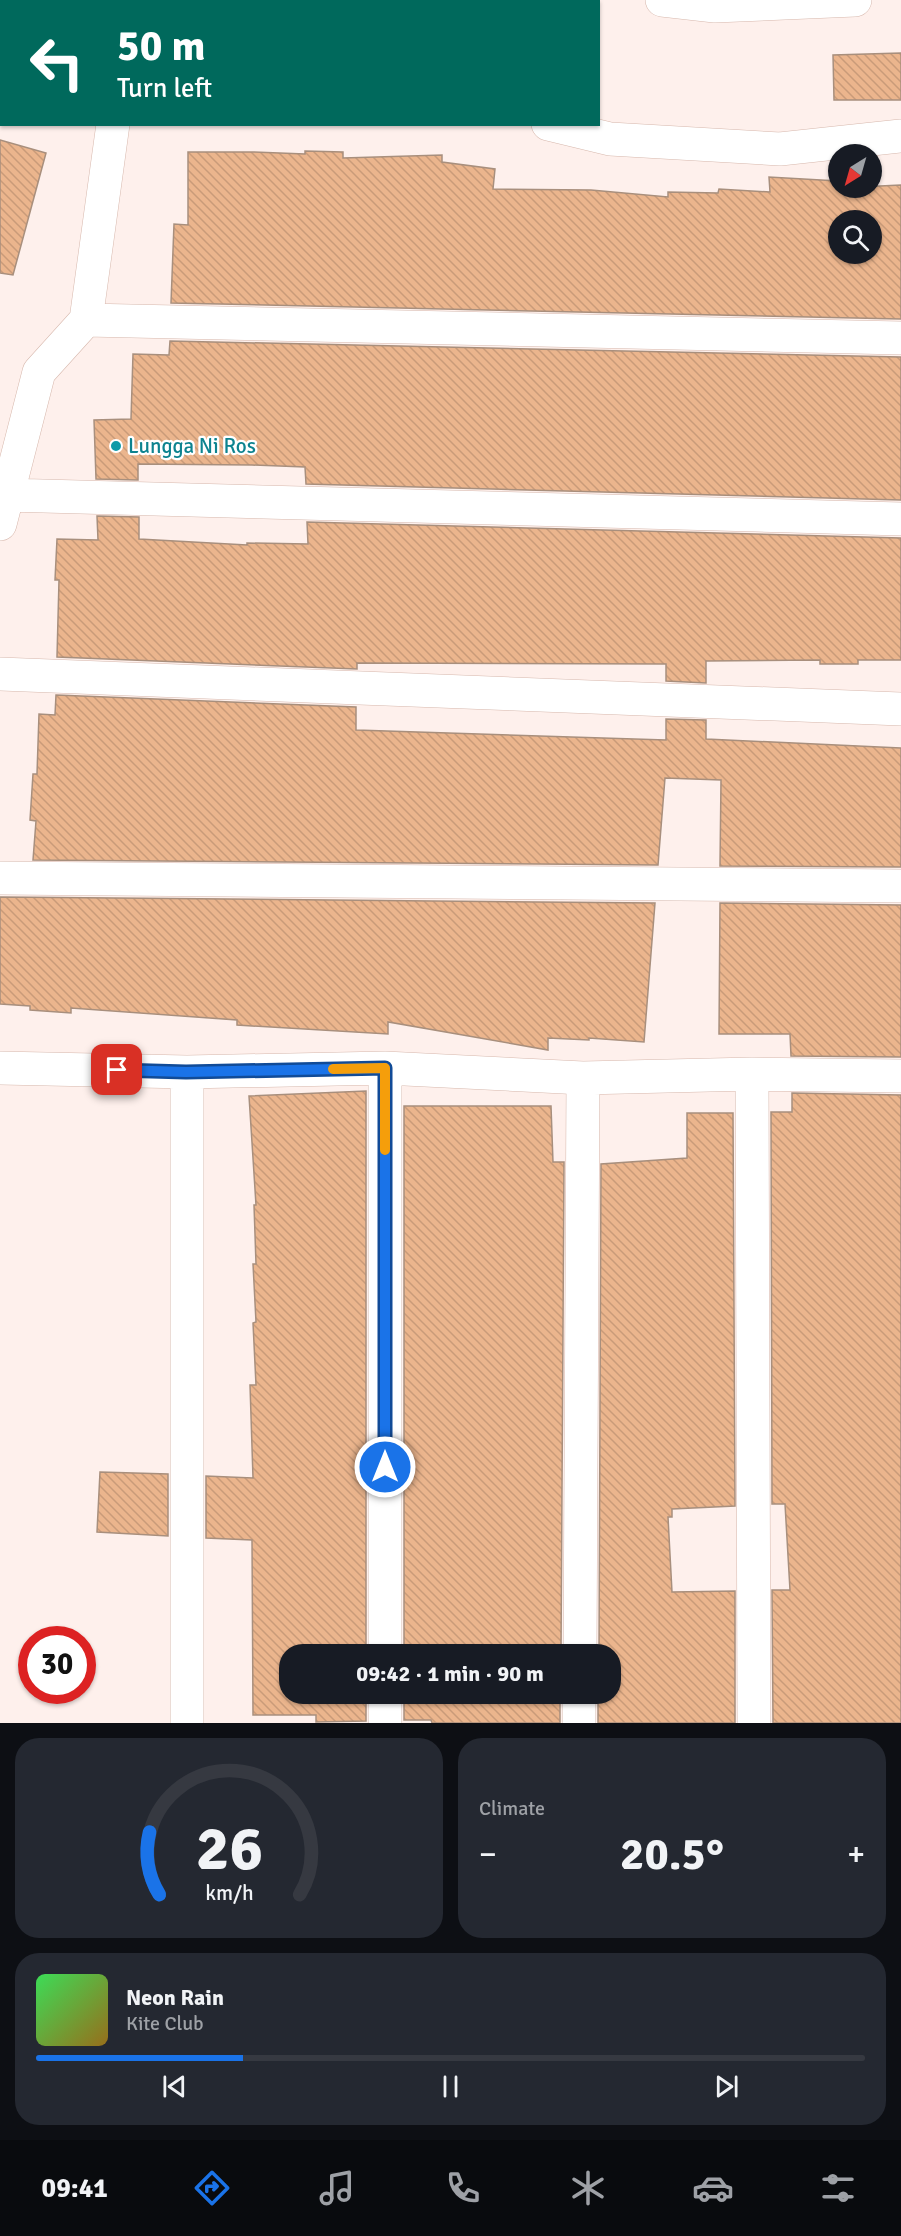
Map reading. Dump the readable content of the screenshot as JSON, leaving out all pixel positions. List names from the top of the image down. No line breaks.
{"places":["Lungga Ni Ros"],"north":"bottom left","page":{"turn":["50 m","Turn left"],"limit":"30","trip":"09:42 · 1 min · 90 m","tile":"Climate","heat":["−","20.5°","+"],"song":["Neon Rain","Kite Club"],"tabs":"09:41","gauge":["26","km/h"]}}
